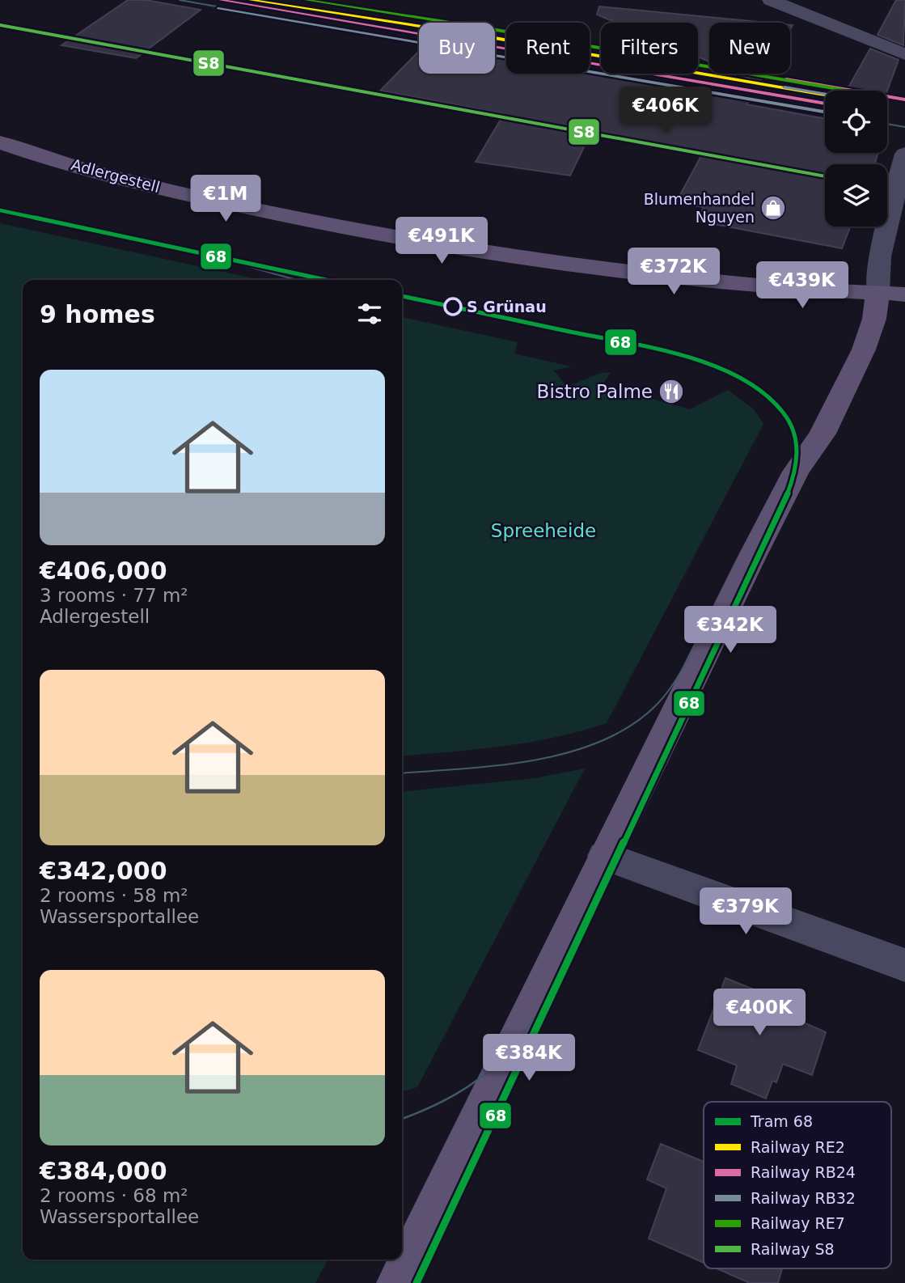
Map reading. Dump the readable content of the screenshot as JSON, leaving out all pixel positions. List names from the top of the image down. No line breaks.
{"streets":{"main road":["Adlergestell"]},"parks":["Spreeheide"],"places":{"shop":["Blumenhandel Nguyen"],"other":["S Grünau"],"restaurant":["Bistro Palme"]},"lines":["rail line RE2","rail line RB24","rail line RE7","rail line RB32","rail line S8","tram line 68"],"legend":["Tram 68","Railway RE2","Railway RB24","Railway RB32","Railway RE7","Railway S8"],"page":{"chip":["Buy","Rent","Filters","New"],"price":["€406K","€1M","€491K","€372K","€439K","€342K","€379K","€400K","€384K"],"heading":"9 homes","list":[{"name":"€406,000","note":"3 rooms · 77 m² · Adlergestell"},{"name":"€342,000","note":"2 rooms · 58 m² · Wassersportallee"},{"name":"€384,000","note":"2 rooms · 68 m² · Wassersportallee"}]}}
